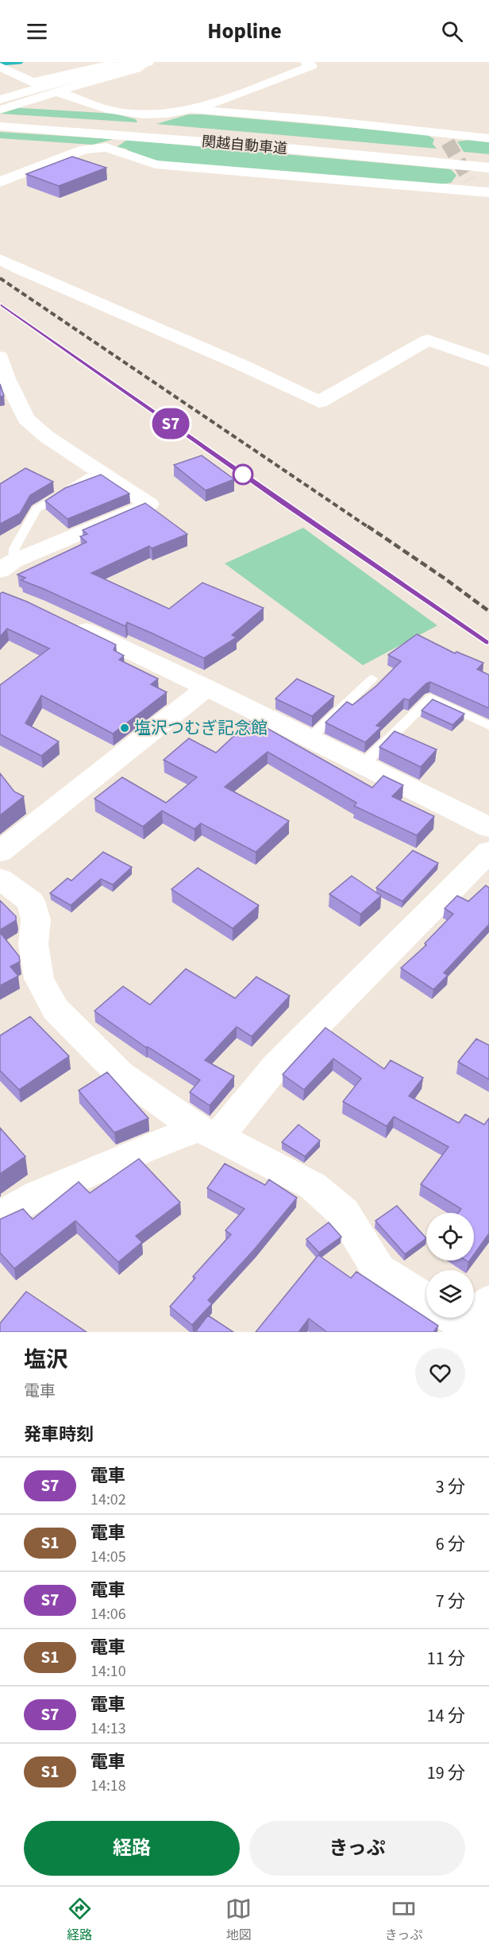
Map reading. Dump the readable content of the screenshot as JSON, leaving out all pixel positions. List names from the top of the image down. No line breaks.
{"streets":{"main road":["関越自動車道"]},"places":["塩沢つむぎ記念館"],"page":{"header":"Hopline","on_map":"S7","heading":[["塩沢","電車"],"発車時刻"],"list":[{"mark":"S7","name":"電車","note":"14:02","value":"3 分"},{"mark":"S1","name":"電車","note":"14:05","value":"6 分"},{"mark":"S7","name":"電車","note":"14:06","value":"7 分"},{"mark":"S1","name":"電車","note":"14:10","value":"11 分"},{"mark":"S7","name":"電車","note":"14:13","value":"14 分"},{"mark":"S1","name":"電車","note":"14:18","value":"19 分"}],"buttons":["経路","きっぷ"],"tabs":["経路","地図","きっぷ"]}}
